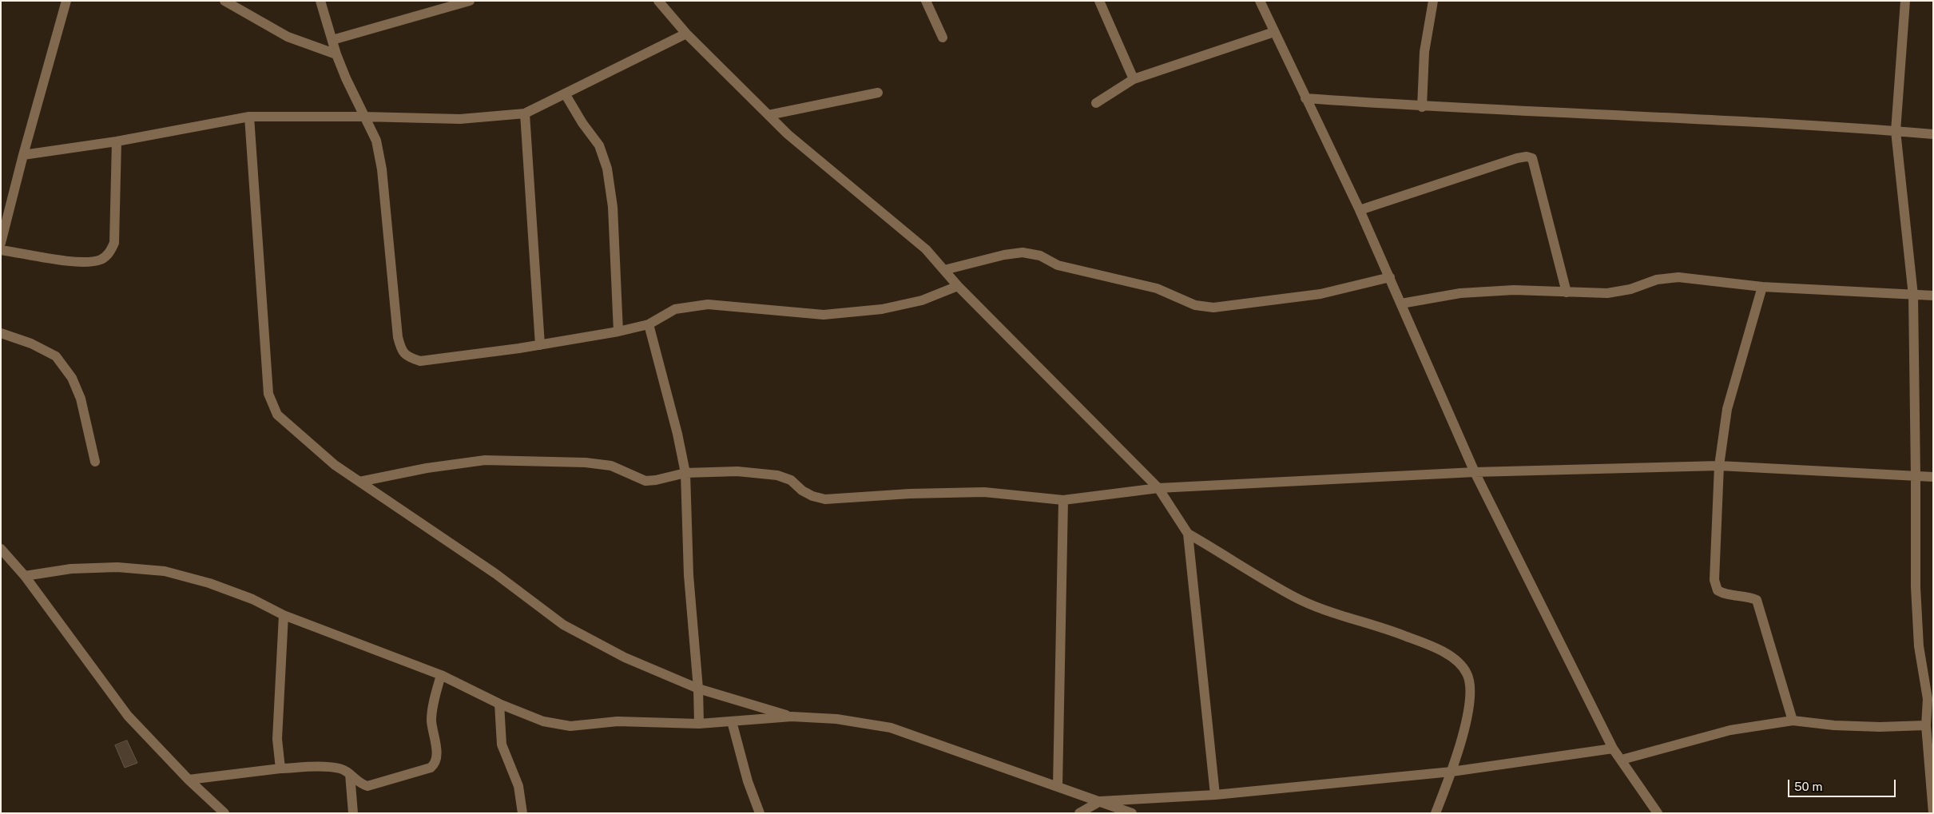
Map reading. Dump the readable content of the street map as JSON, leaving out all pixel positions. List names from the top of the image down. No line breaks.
{"scale_bar":"50 m"}
